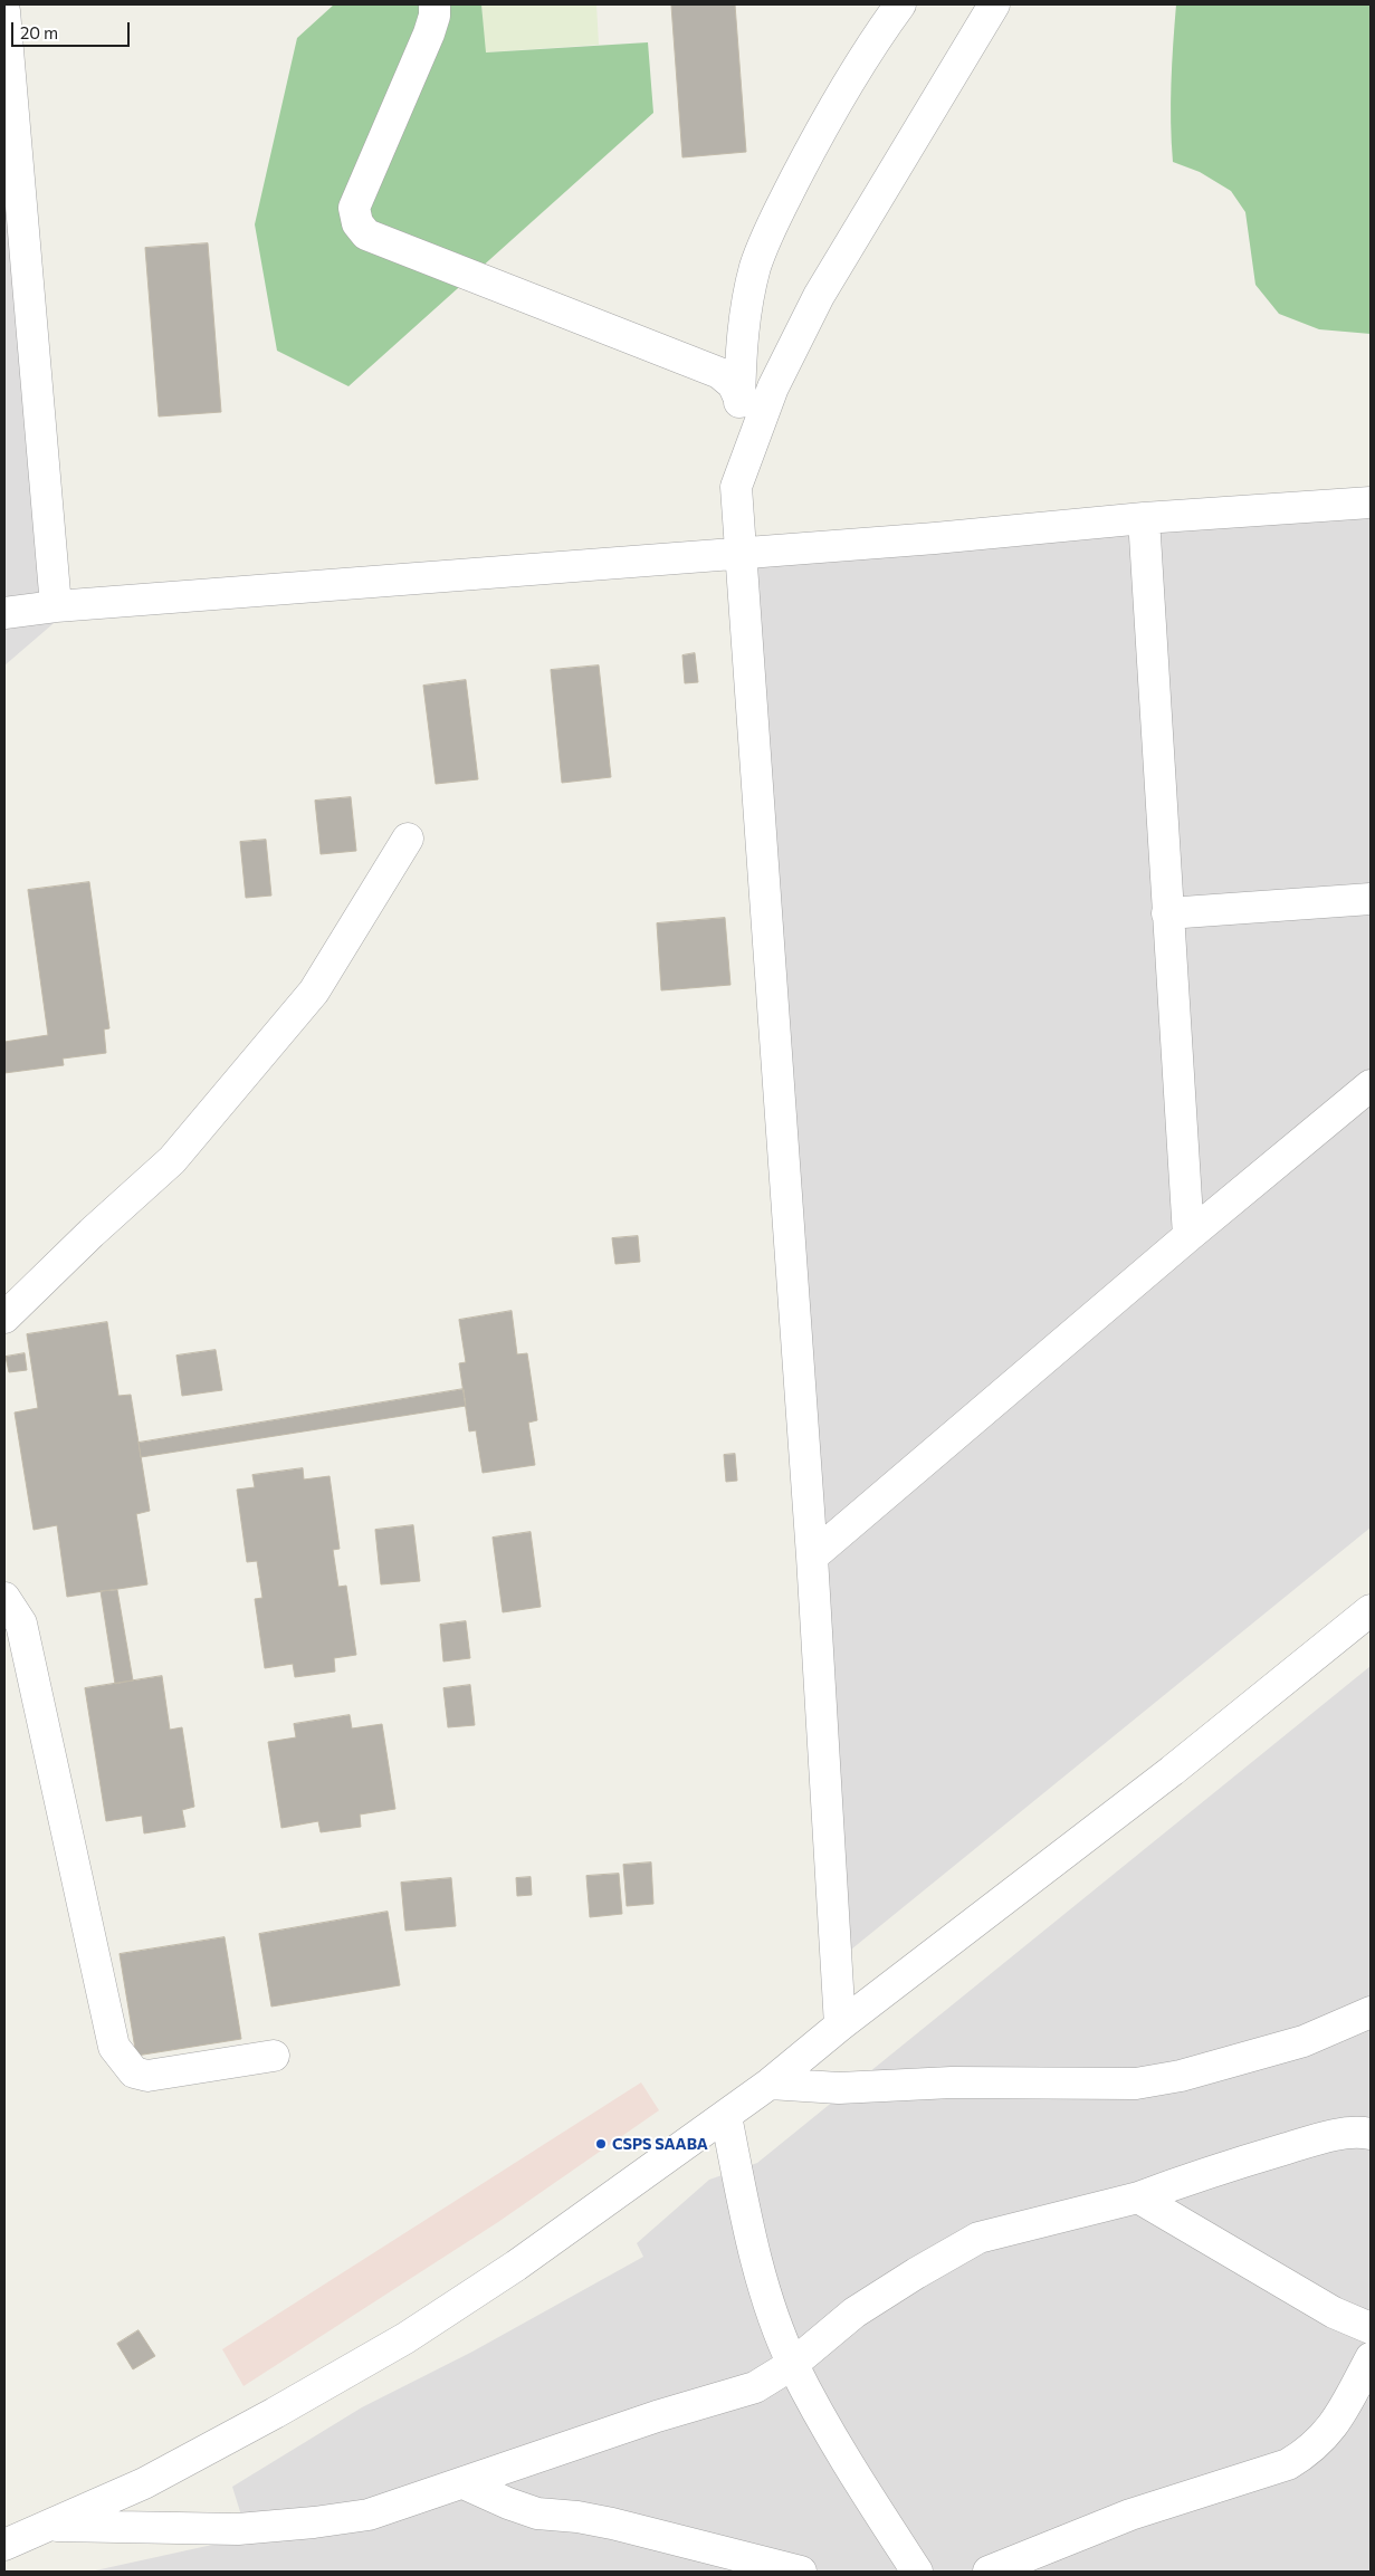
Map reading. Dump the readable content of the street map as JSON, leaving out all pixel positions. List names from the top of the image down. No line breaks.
{"places":["CSPS SAABA"],"scale_bar":"20 m"}
